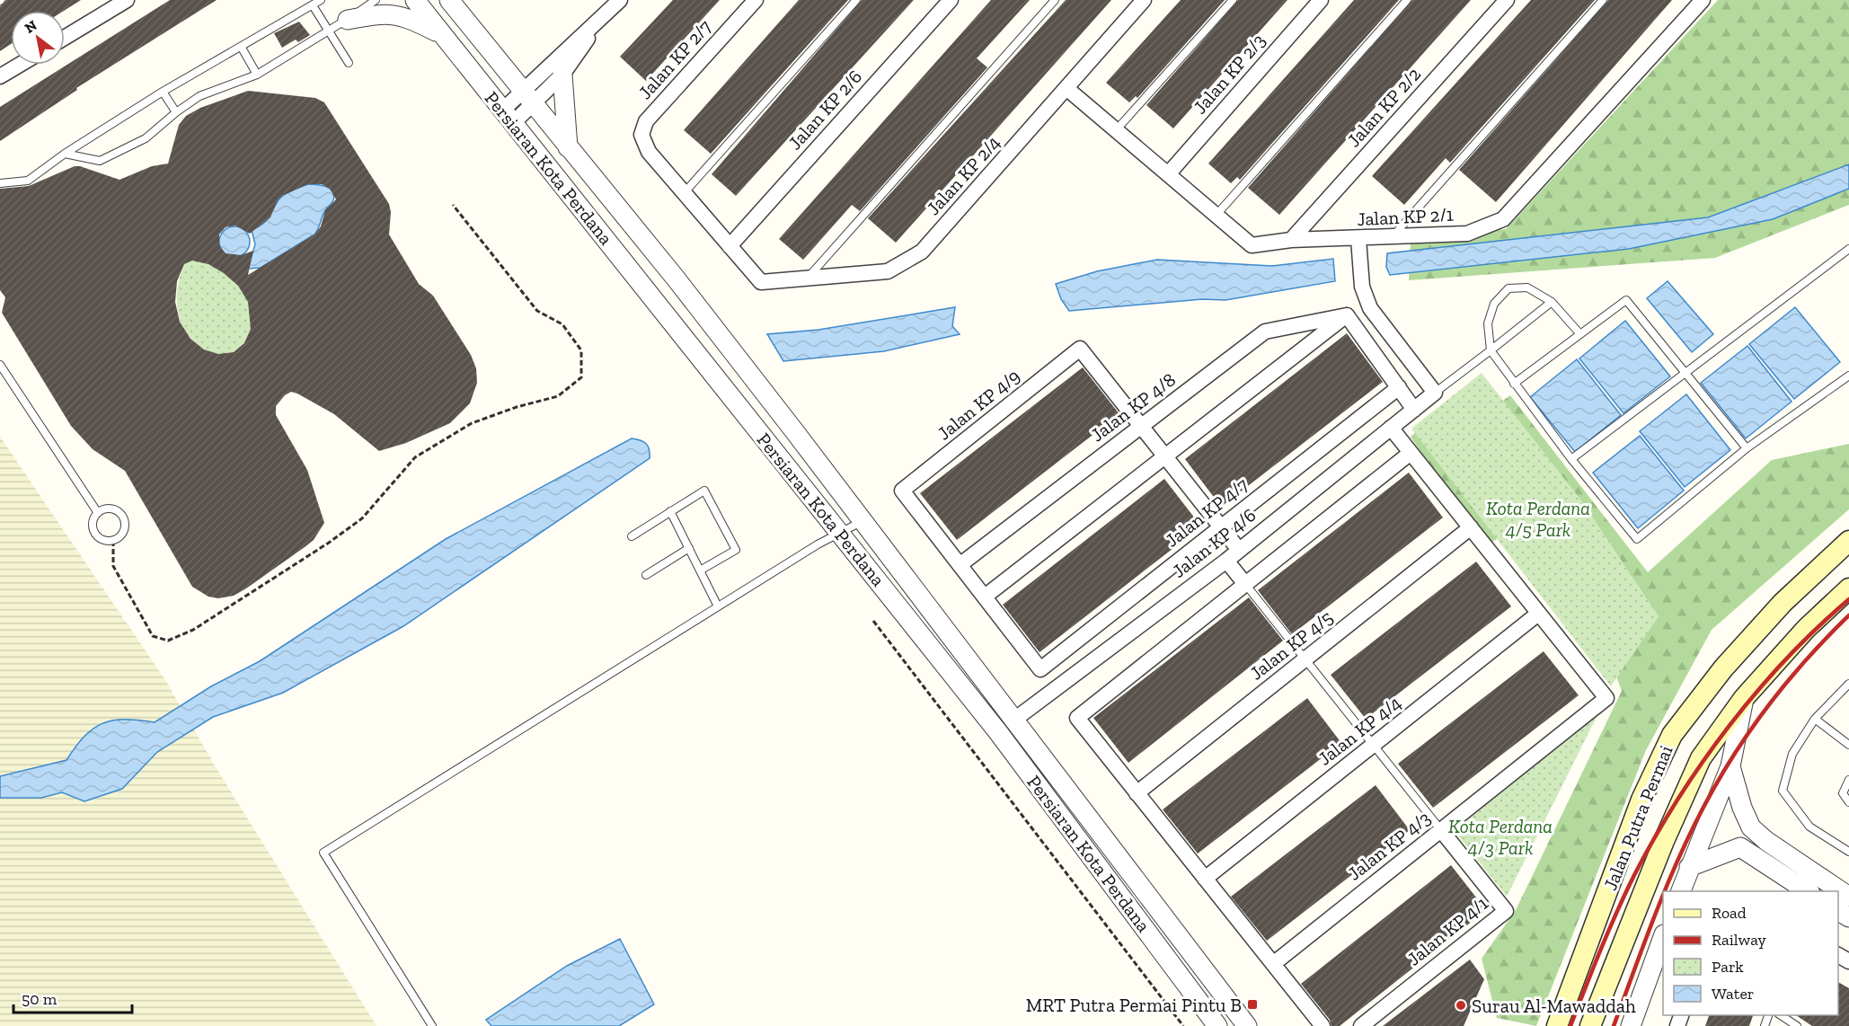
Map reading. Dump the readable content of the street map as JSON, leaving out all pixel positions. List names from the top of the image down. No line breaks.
{"streets":{"main road":["Jalan Putra Permai"],"street":["Jalan KP 2/7","Jalan KP 2/3","Jalan KP 2/2","Jalan KP 2/6","Persiaran Kota Perdana","Jalan KP 2/4","Jalan KP 2/1","Jalan KP 4/9","Jalan KP 4/8","Jalan KP 4/7","Jalan KP 4/6","Jalan KP 4/5","Jalan KP 4/4","Jalan KP 4/3","Jalan KP 4/1"]},"crossings":[["Jalan KP 2/3","Jalan KP 2/1"],["Jalan KP 2/2","Jalan KP 2/1"],["Jalan KP 2/6","Jalan KP 2/4"],["Persiaran Kota Perdana","Jalan KP 4/6"],["Jalan KP 2/4","Jalan KP 2/1"],["Jalan KP 4/9","Jalan KP 4/8"],["Jalan KP 4/4","Jalan KP 4/3"],["Jalan KP 4/3","Jalan KP 4/1"]],"parks":["Kota Perdana 4/5 Park","Kota Perdana 4/3 Park"],"places":{"transit":["MRT Putra Permai Pintu B"],"other":["Surau Al-Mawaddah"]},"legend":["Road","Railway","Park","Water"],"scale_bar":"50 m","north":"top left"}
